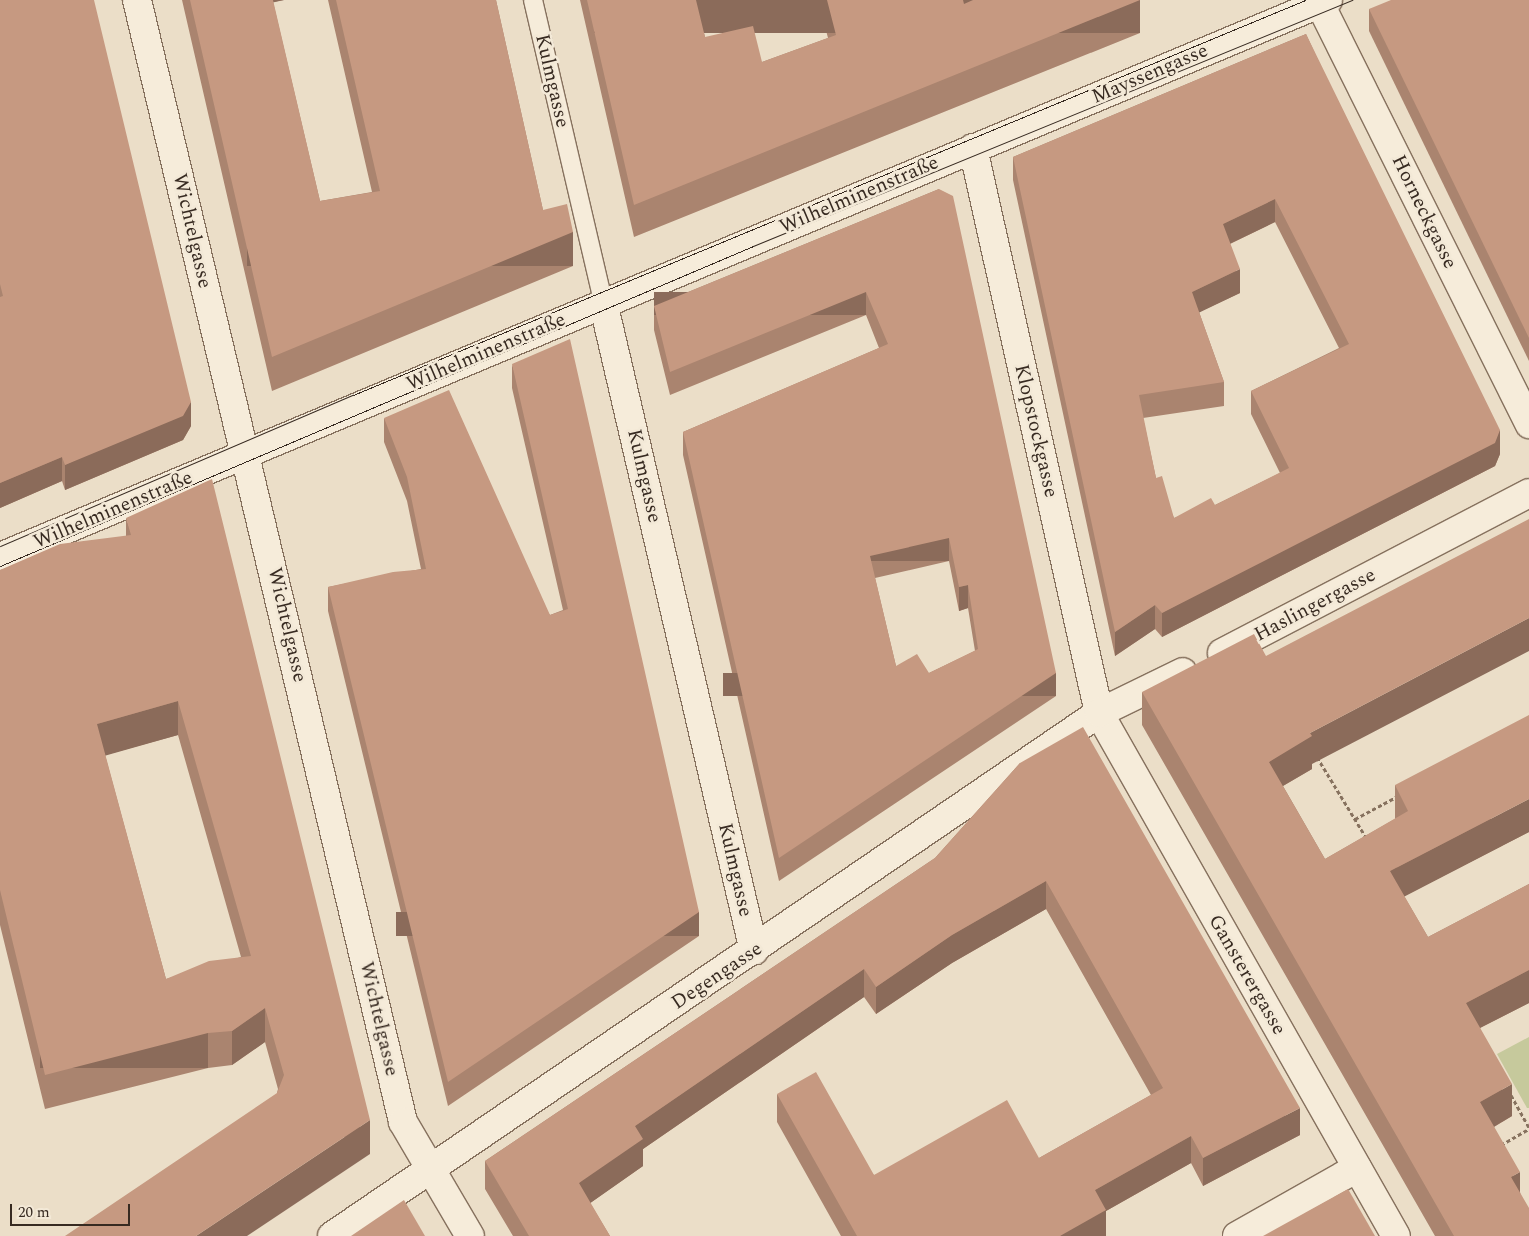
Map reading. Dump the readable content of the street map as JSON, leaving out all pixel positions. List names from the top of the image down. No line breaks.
{"streets":{"street":["Mayssengasse","Kulmgasse","Wilhelminenstraße","Horneckgasse","Wichtelgasse","Klopstockgasse","Haslingergasse","Gansterergasse","Degengasse"]},"crossings":[["Mayssengasse","Wilhelminenstraße"],["Mayssengasse","Horneckgasse"],["Mayssengasse","Klopstockgasse"],["Kulmgasse","Wilhelminenstraße"],["Kulmgasse","Degengasse"],["Wilhelminenstraße","Wichtelgasse"],["Wilhelminenstraße","Klopstockgasse"],["Wichtelgasse","Degengasse"],["Klopstockgasse","Haslingergasse"],["Klopstockgasse","Gansterergasse"],["Klopstockgasse","Degengasse"],["Haslingergasse","Gansterergasse"],["Haslingergasse","Degengasse"],["Gansterergasse","Degengasse"]],"scale_bar":"20 m"}
